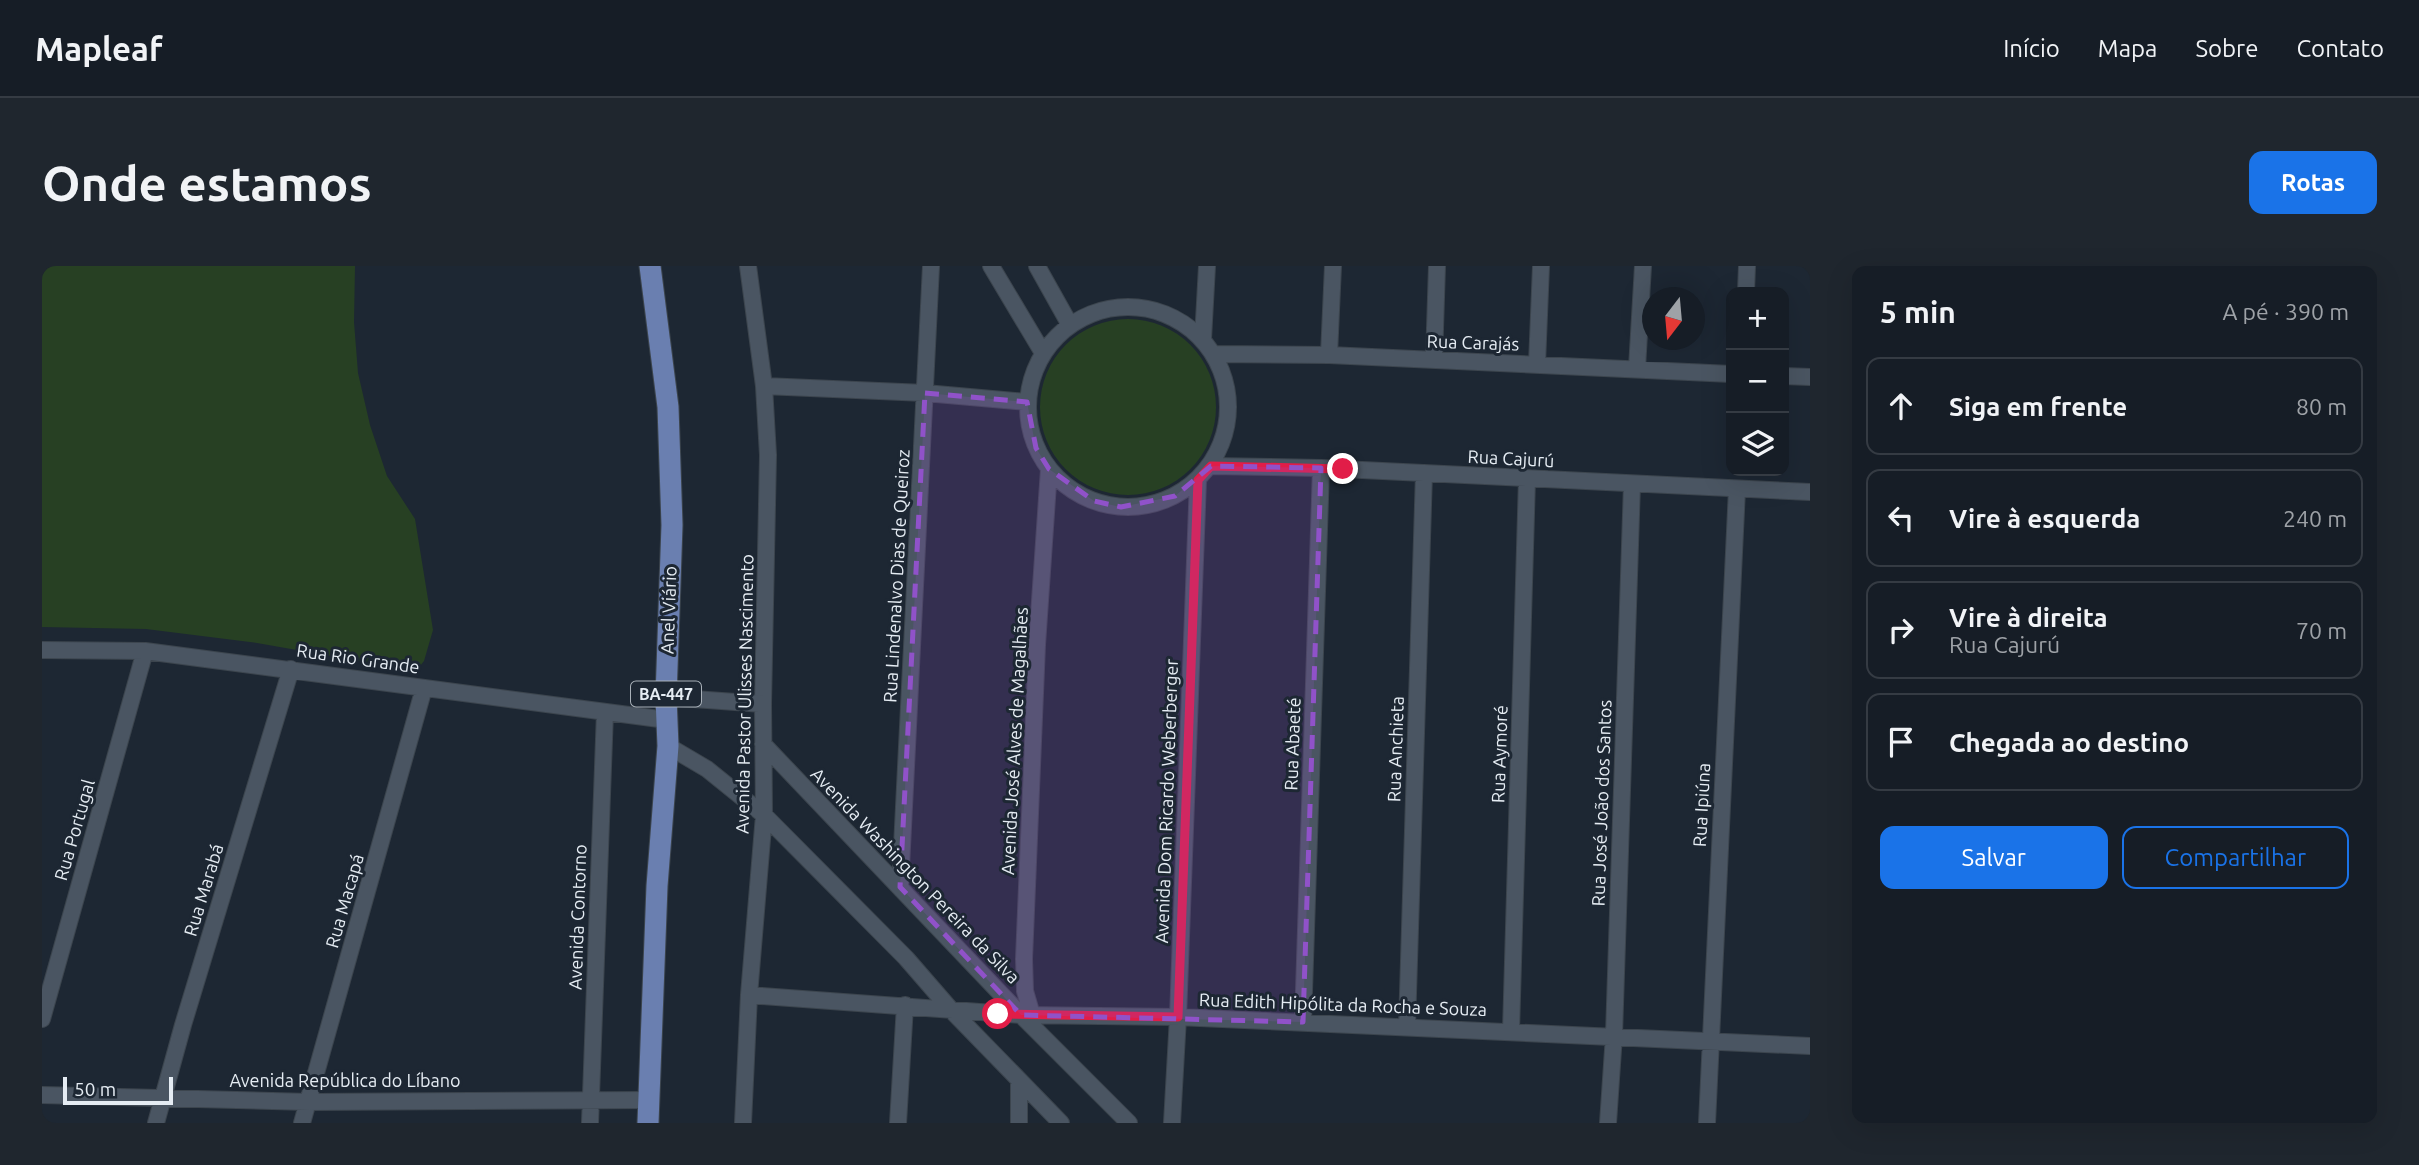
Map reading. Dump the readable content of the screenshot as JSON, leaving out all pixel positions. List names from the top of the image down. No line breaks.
{"streets":{"main road":["Anel Viário","BA-447"],"street":["Rua Carajás","Rua Cajurú","Rua Lindenalvo Dias de Queiroz","Rua Rio Grande","Avenida Pastor Ulisses Nascimento","Avenida José Alves de Magalhães","Rua Abaeté","Rua Anchieta","Rua Aymoré","Avenida Dom Ricardo Weberberger","Rua José João dos Santos","Rua Ipiúna","Rua Portugal","Avenida Washington Pereira da Silva","Rua Marabá","Rua Macapá","Avenida Contorno","Rua Edith Hipólita da Rocha e Souza","Avenida República do Líbano"]},"crossings":[["Rua Carajás","Rua Cajurú"],["Rua Carajás","Avenida José Alves de Magalhães"],["Rua Carajás","Avenida Dom Ricardo Weberberger"],["Rua Cajurú","Avenida José Alves de Magalhães"],["Rua Cajurú","Rua Abaeté"],["Rua Cajurú","Rua Anchieta"],["Rua Cajurú","Rua Aymoré"],["Rua Cajurú","Avenida Dom Ricardo Weberberger"],["Rua Cajurú","Rua José João dos Santos"],["Rua Cajurú","Rua Ipiúna"],["Rua Lindenalvo Dias de Queiroz","Avenida Washington Pereira da Silva"],["Anel Viário","Rua Rio Grande"],["Anel Viário","Avenida República do Líbano"],["Rua Rio Grande","Rua Portugal"],["Rua Rio Grande","Rua Marabá"],["Rua Rio Grande","Rua Macapá"],["Rua Rio Grande","Avenida Contorno"],["Avenida Pastor Ulisses Nascimento","Avenida Washington Pereira da Silva"],["Avenida Pastor Ulisses Nascimento","Rua Edith Hipólita da Rocha e Souza"],["Avenida José Alves de Magalhães","Avenida Dom Ricardo Weberberger"],["Avenida José Alves de Magalhães","Avenida Washington Pereira da Silva"],["Avenida José Alves de Magalhães","Rua Edith Hipólita da Rocha e Souza"],["Rua Abaeté","Rua Edith Hipólita da Rocha e Souza"],["Rua Anchieta","Rua Edith Hipólita da Rocha e Souza"],["Rua Aymoré","Rua Edith Hipólita da Rocha e Souza"],["Avenida Dom Ricardo Weberberger","Rua Edith Hipólita da Rocha e Souza"],["Rua José João dos Santos","Rua Edith Hipólita da Rocha e Souza"],["Rua Ipiúna","Rua Edith Hipólita da Rocha e Souza"],["Avenida Washington Pereira da Silva","Rua Edith Hipólita da Rocha e Souza"],["Rua Marabá","Avenida República do Líbano"],["Rua Macapá","Avenida República do Líbano"],["Avenida Contorno","Avenida República do Líbano"]],"scale_bar":"50 m","north":"bottom","page":{"header":"Mapleaf","nav":["Início","Mapa","Sobre","Contato"],"buttons":["Rotas",["Salvar","Compartilhar"]],"title":"Onde estamos","heading":["5 min","A pé · 390 m"],"map_buttons":["+","−"],"list":[["Siga em frente","80 m"],["Vire à esquerda","240 m"],["Vire à direita","Rua Cajurú","70 m"],"Chegada ao destino"],"scale":"50 m"}}
